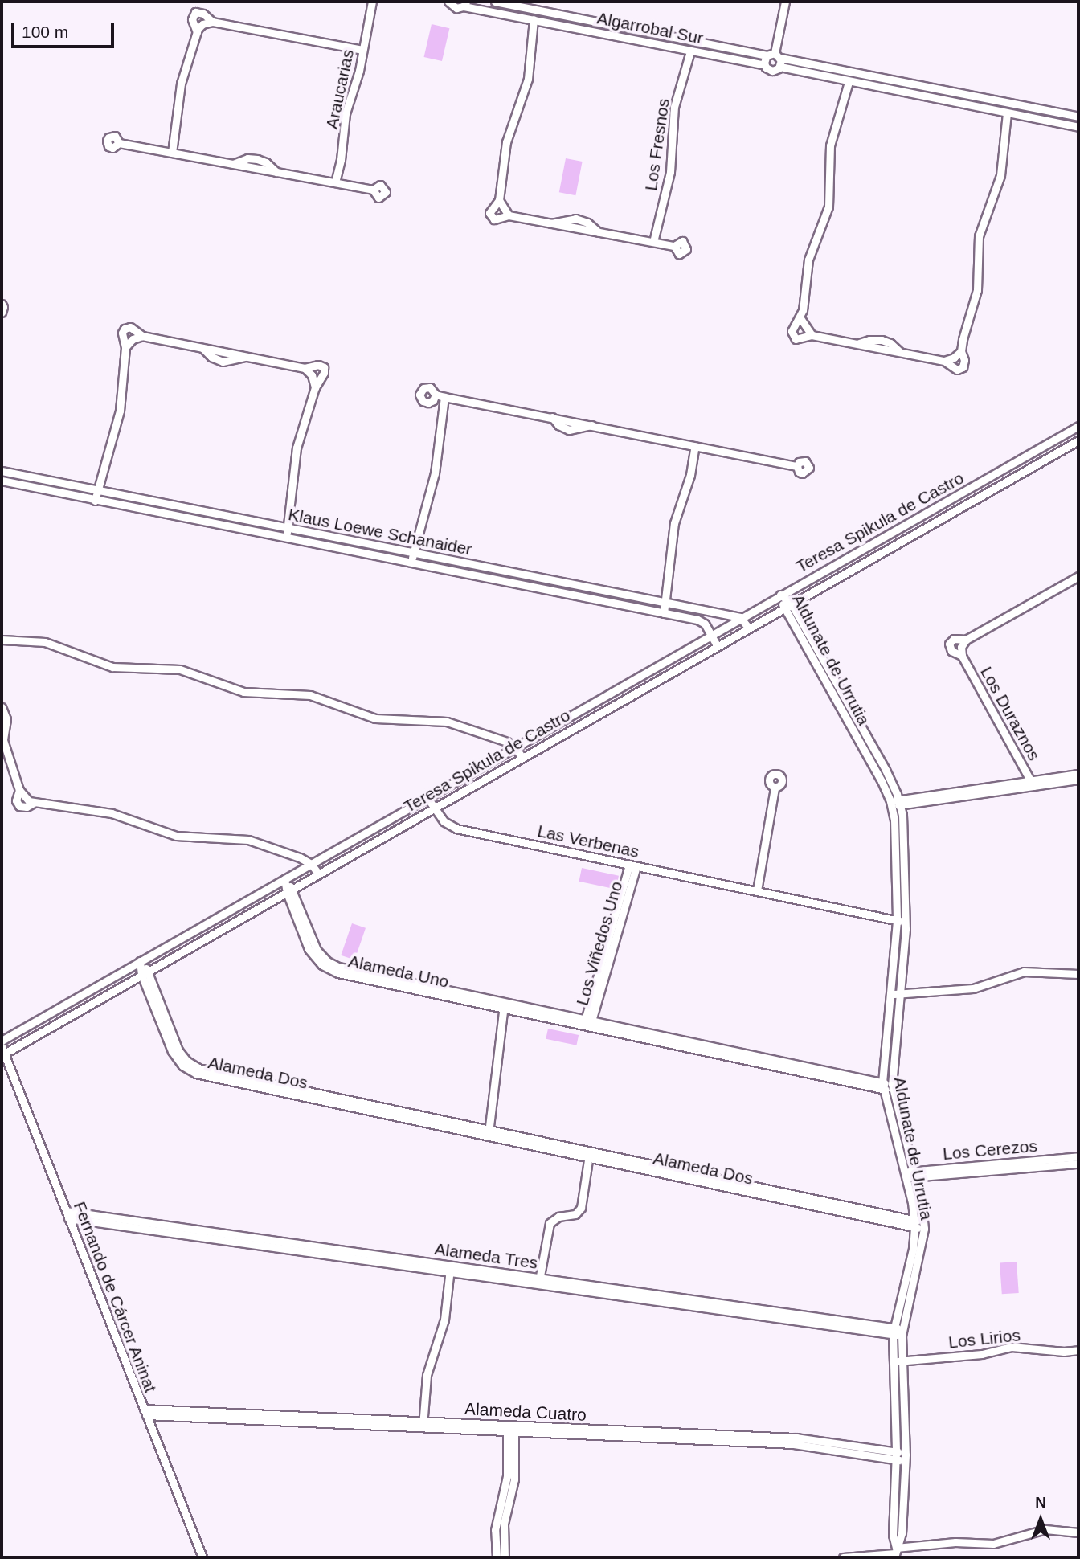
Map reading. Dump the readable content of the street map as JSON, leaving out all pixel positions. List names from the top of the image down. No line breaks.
{"streets":{"street":["Algarrobal Sur","Araucarias","Los Fresnos","Teresa Spikula de Castro","Klaus Loewe Schanaider","Aldunate de Urrutia","Los Duraznos","Las Verbenas","Los Viñedos Uno","Alameda Uno","Alameda Dos","Los Cerezos","Alameda Tres","Fernando de Cárcer Aninat","Los Lirios","Alameda Cuatro"]},"crossings":[["Algarrobal Sur","Los Fresnos"],["Teresa Spikula de Castro","Klaus Loewe Schanaider"],["Teresa Spikula de Castro","Aldunate de Urrutia"],["Teresa Spikula de Castro","Las Verbenas"],["Teresa Spikula de Castro","Alameda Uno"],["Teresa Spikula de Castro","Alameda Dos"],["Teresa Spikula de Castro","Fernando de Cárcer Aninat"],["Aldunate de Urrutia","Las Verbenas"],["Aldunate de Urrutia","Alameda Uno"],["Aldunate de Urrutia","Alameda Dos"],["Aldunate de Urrutia","Los Cerezos"],["Aldunate de Urrutia","Alameda Tres"],["Aldunate de Urrutia","Los Lirios"],["Aldunate de Urrutia","Alameda Cuatro"],["Las Verbenas","Los Viñedos Uno"],["Los Viñedos Uno","Alameda Uno"],["Alameda Tres","Fernando de Cárcer Aninat"],["Fernando de Cárcer Aninat","Alameda Cuatro"]],"scale_bar":"100 m","north":"top"}
